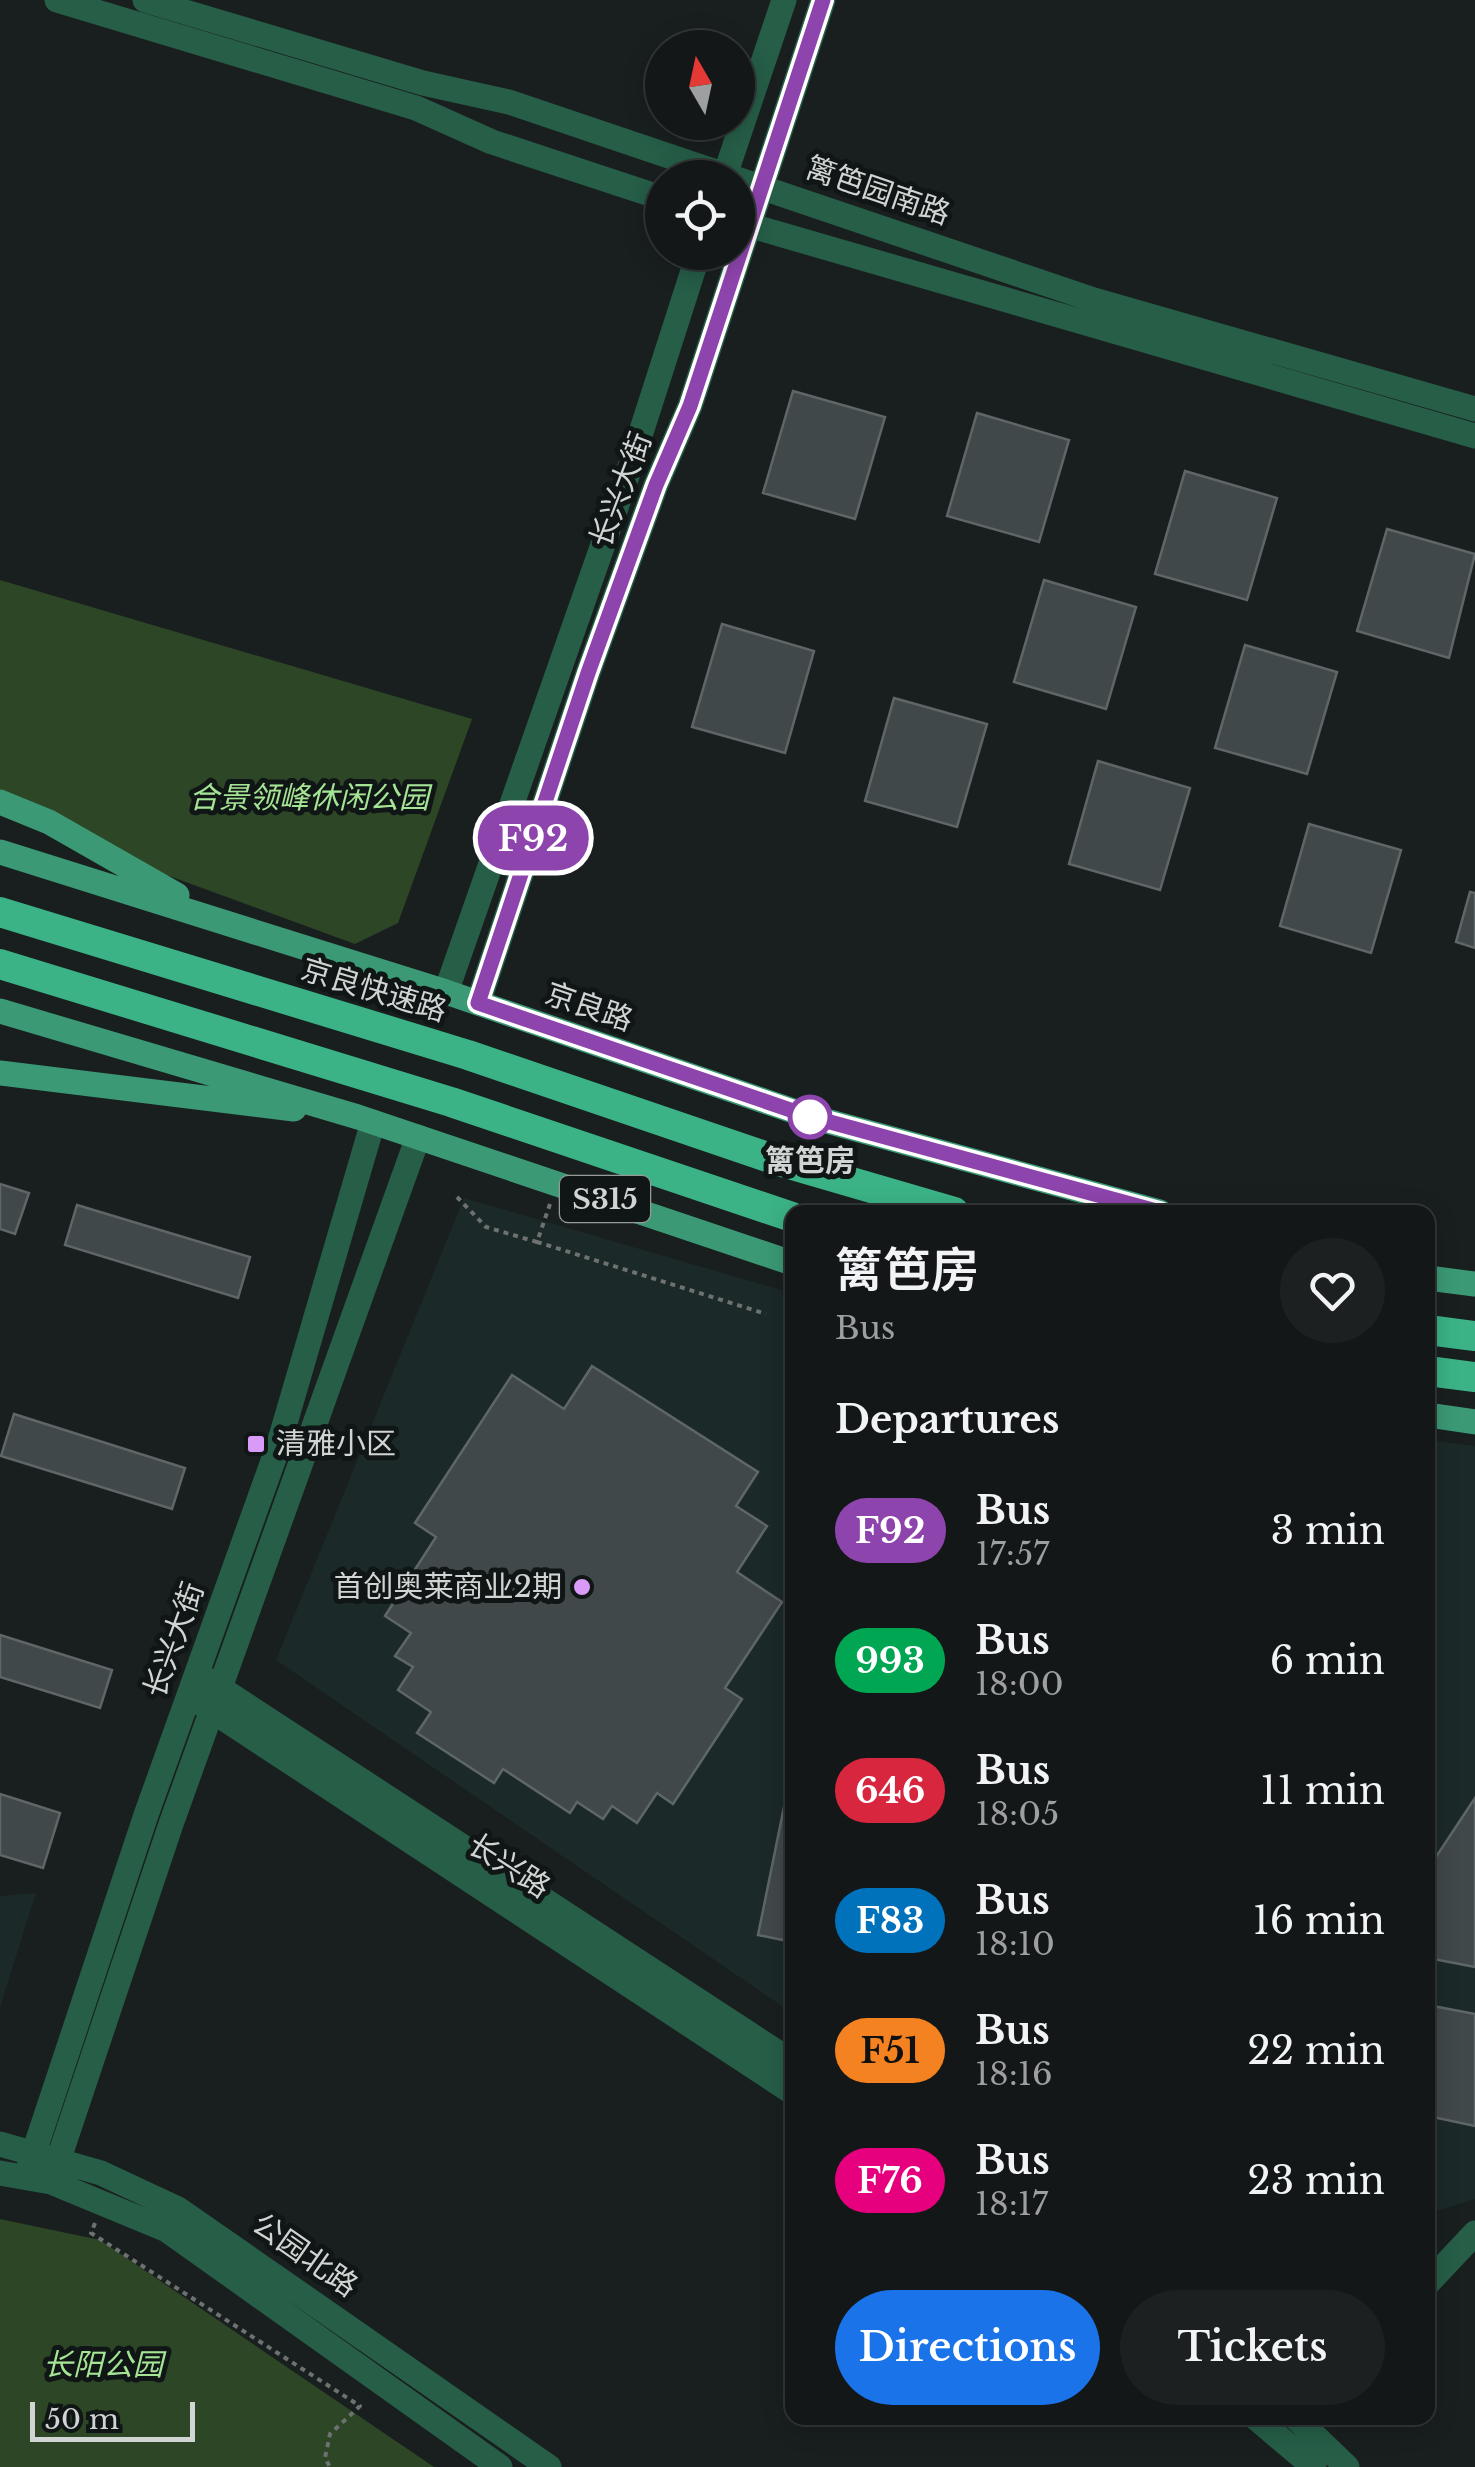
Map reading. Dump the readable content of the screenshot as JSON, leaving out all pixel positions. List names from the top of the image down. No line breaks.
{"streets":{"highway":["京良快速路"],"main road":["京良路","S315"],"street":["篱笆园南路","长兴大街","长兴路","公园北路"]},"crossings":[["篱笆园南路","长兴大街"],["长兴大街","京良路"],["长兴大街","S315"],["长兴大街","长兴路"],["长兴大街","公园北路"]],"parks":["合景领峰休闲公园","长阳公园"],"places":{"other":["篱笆房","首创奥莱商业2期"],"transit":["清雅小区"]},"lines":["bus line F92"],"scale_bar":"50 m","north":"top","page":{"on_map":"F92","heading":[["篱笆房","Bus"],"Departures"],"list":[{"mark":"F92","name":"Bus","note":"17:57","value":"3 min"},{"mark":"993","name":"Bus","note":"18:00","value":"6 min"},{"mark":"646","name":"Bus","note":"18:05","value":"11 min"},{"mark":"F83","name":"Bus","note":"18:10","value":"16 min"},{"mark":"F51","name":"Bus","note":"18:16","value":"22 min"},{"mark":"F76","name":"Bus","note":"18:17","value":"23 min"}],"buttons":["Directions","Tickets"],"scale":"50 m"}}
